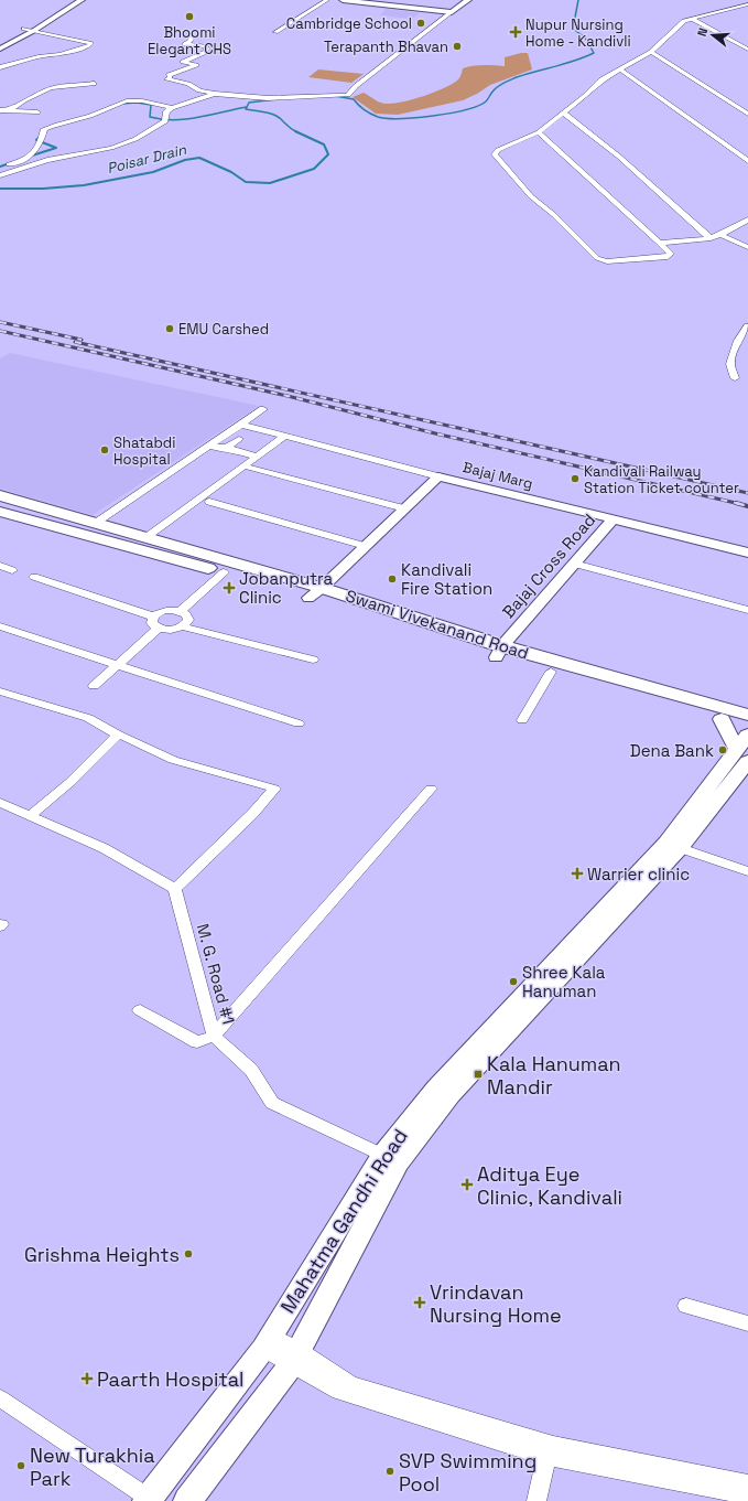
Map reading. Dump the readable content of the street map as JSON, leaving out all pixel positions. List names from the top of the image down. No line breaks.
{"streets":{"main road":["Swami Vivekanand Road","Mahatma Gandhi Road"],"street":["Bajaj Marg","Bajaj Cross Road","M. G. Road #1"]},"crossings":[["Bajaj Marg","Bajaj Cross Road"],["Bajaj Cross Road","Swami Vivekanand Road"],["M. G. Road #1","Mahatma Gandhi Road"]],"water":["Poisar Drain"],"places":{"other":["Bhoomi Elegant CHS","Cambridge School","Terapanth Bhavan","EMU Carshed","Shatabdi Hospital","Kandivali Railway Station Ticket counter","Kandivali Fire Station","Dena Bank","Shree Kala Hanuman","Grishma Heights","New Turakhia Park","SVP Swimming Pool"],"health":["Nupur Nursing Home - Kandivli","Jobanputra Clinic","Warrier clinic","Aditya Eye Clinic, Kandivali","Vrindavan Nursing Home","Paarth Hospital"],"transit":["Kala Hanuman Mandir"]},"north":"left"}
